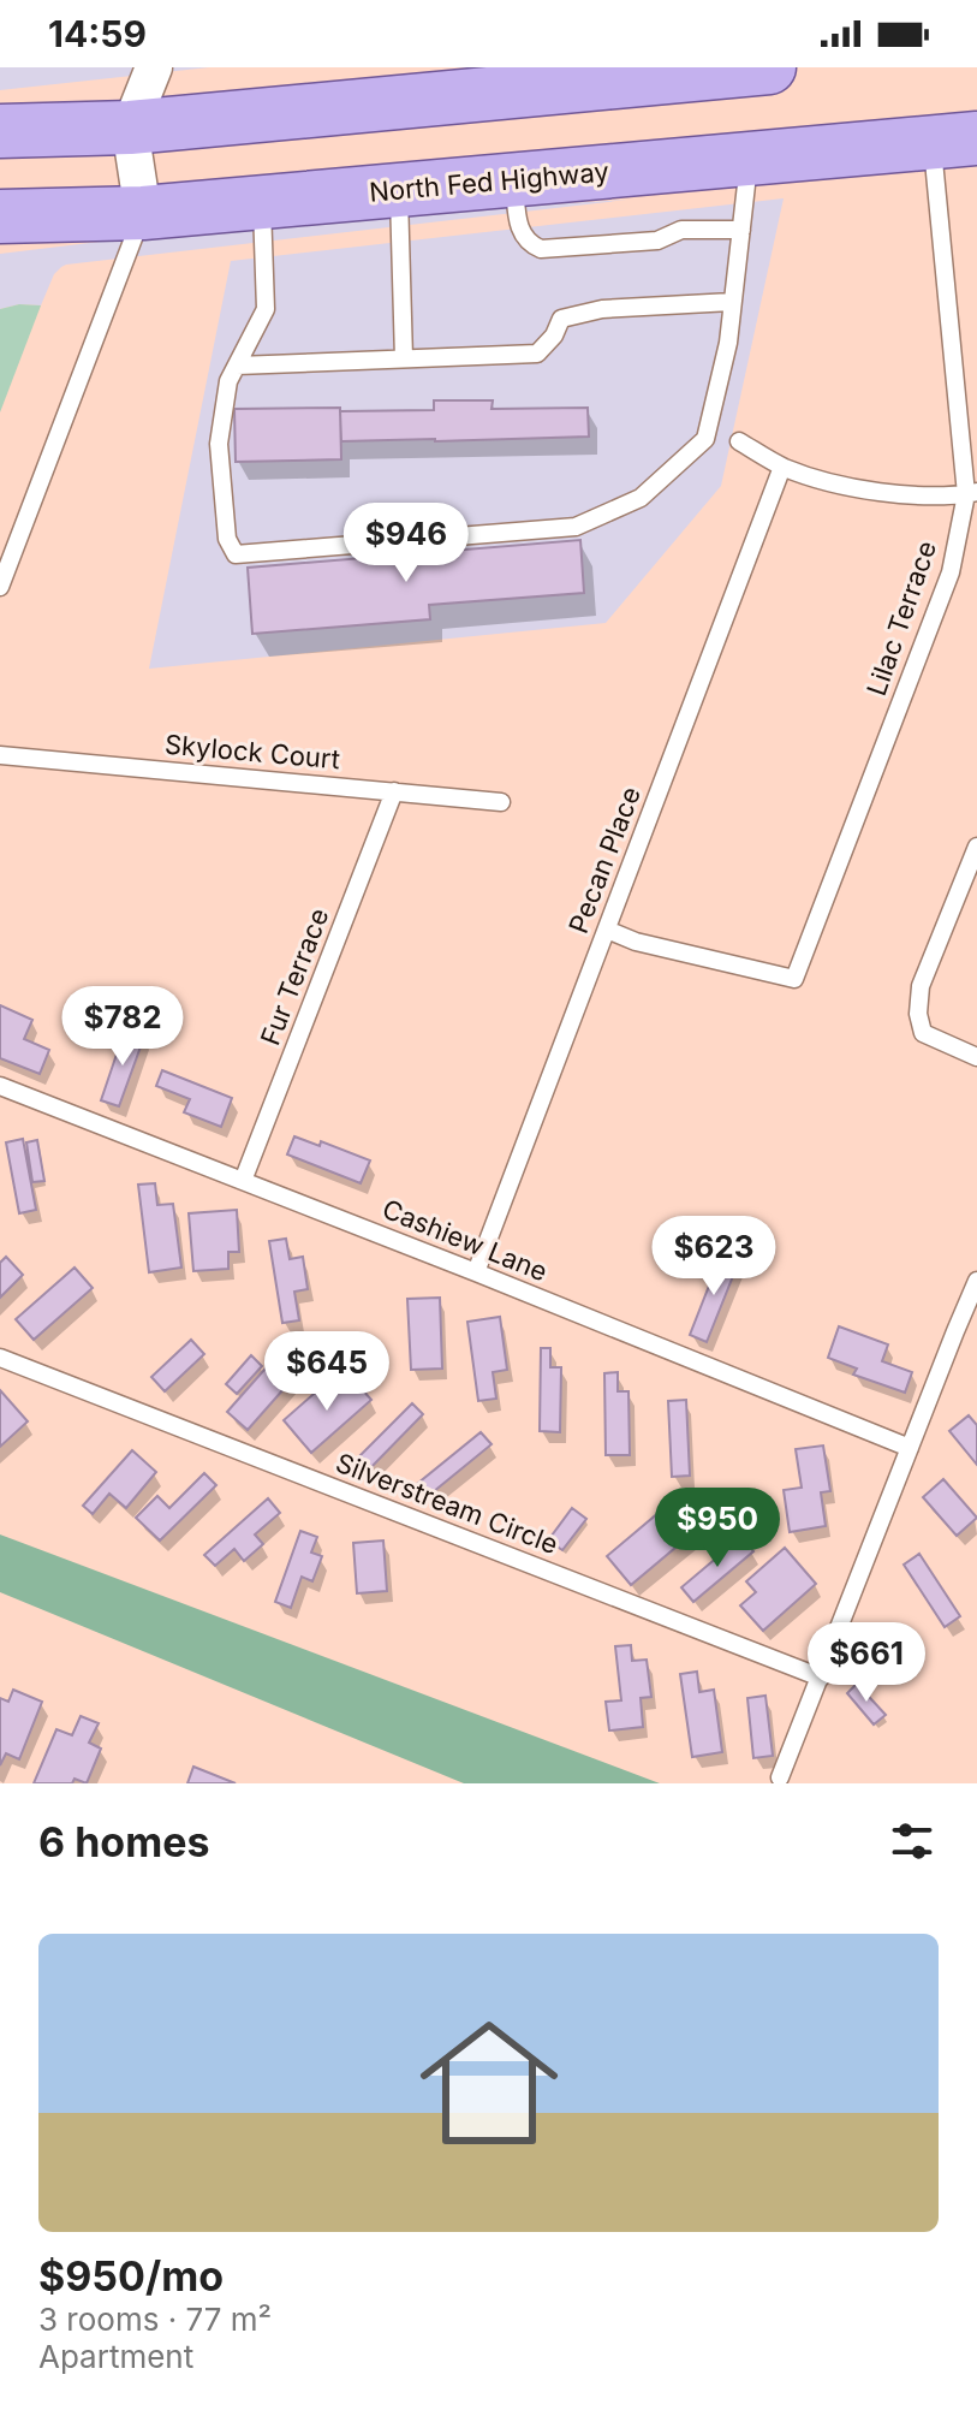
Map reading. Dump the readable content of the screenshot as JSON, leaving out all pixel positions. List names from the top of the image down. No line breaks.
{"streets":{"main road":["North Fed Highway"],"lane":["Lilac Terrace","Skylock Court","Pecan Place","Fur Terrace","Cashiew Lane","Silverstream Circle"]},"crossings":[["North Fed Highway","Lilac Terrace"],["Lilac Terrace","Pecan Place"],["Skylock Court","Fur Terrace"],["Pecan Place","Cashiew Lane"],["Fur Terrace","Cashiew Lane"]],"page":{"status":"14:59","price":["$946","$782","$623","$645","$950","$661"],"heading":"6 homes","list":[{"name":"$950/mo","note":"3 rooms · 77 m² · Apartment"}]}}
